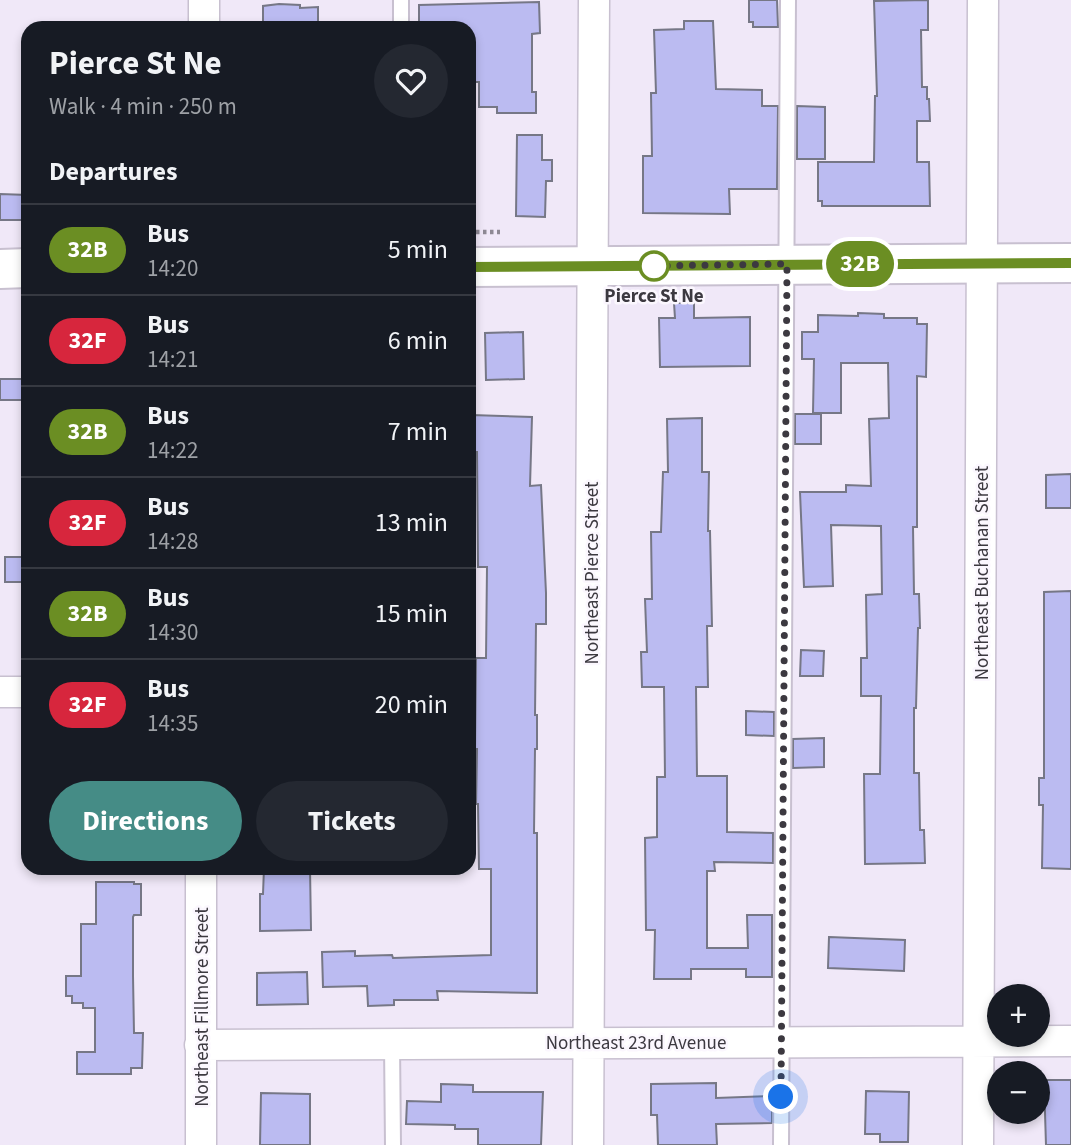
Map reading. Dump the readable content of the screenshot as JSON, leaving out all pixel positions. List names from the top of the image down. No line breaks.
{"streets":{"street":["Northeast Pierce Street","Northeast Buchanan Street","Northeast Fillmore Street","Northeast 23rd Avenue"]},"crossings":[["Northeast Pierce Street","Northeast 23rd Avenue"],["Northeast Buchanan Street","Northeast 23rd Avenue"],["Northeast Fillmore Street","Northeast 23rd Avenue"]],"places":["Pierce St Ne"],"lines":["bus line 32B"],"page":{"on_map":"32B","heading":[["Pierce St Ne","Walk · 4 min · 250 m"],"Departures"],"list":[{"mark":"32B","name":"Bus","note":"14:20","value":"5 min"},{"mark":"32F","name":"Bus","note":"14:21","value":"6 min"},{"mark":"32B","name":"Bus","note":"14:22","value":"7 min"},{"mark":"32F","name":"Bus","note":"14:28","value":"13 min"},{"mark":"32B","name":"Bus","note":"14:30","value":"15 min"},{"mark":"32F","name":"Bus","note":"14:35","value":"20 min"}],"buttons":["Directions","Tickets"],"map_buttons":["+","−"]}}
